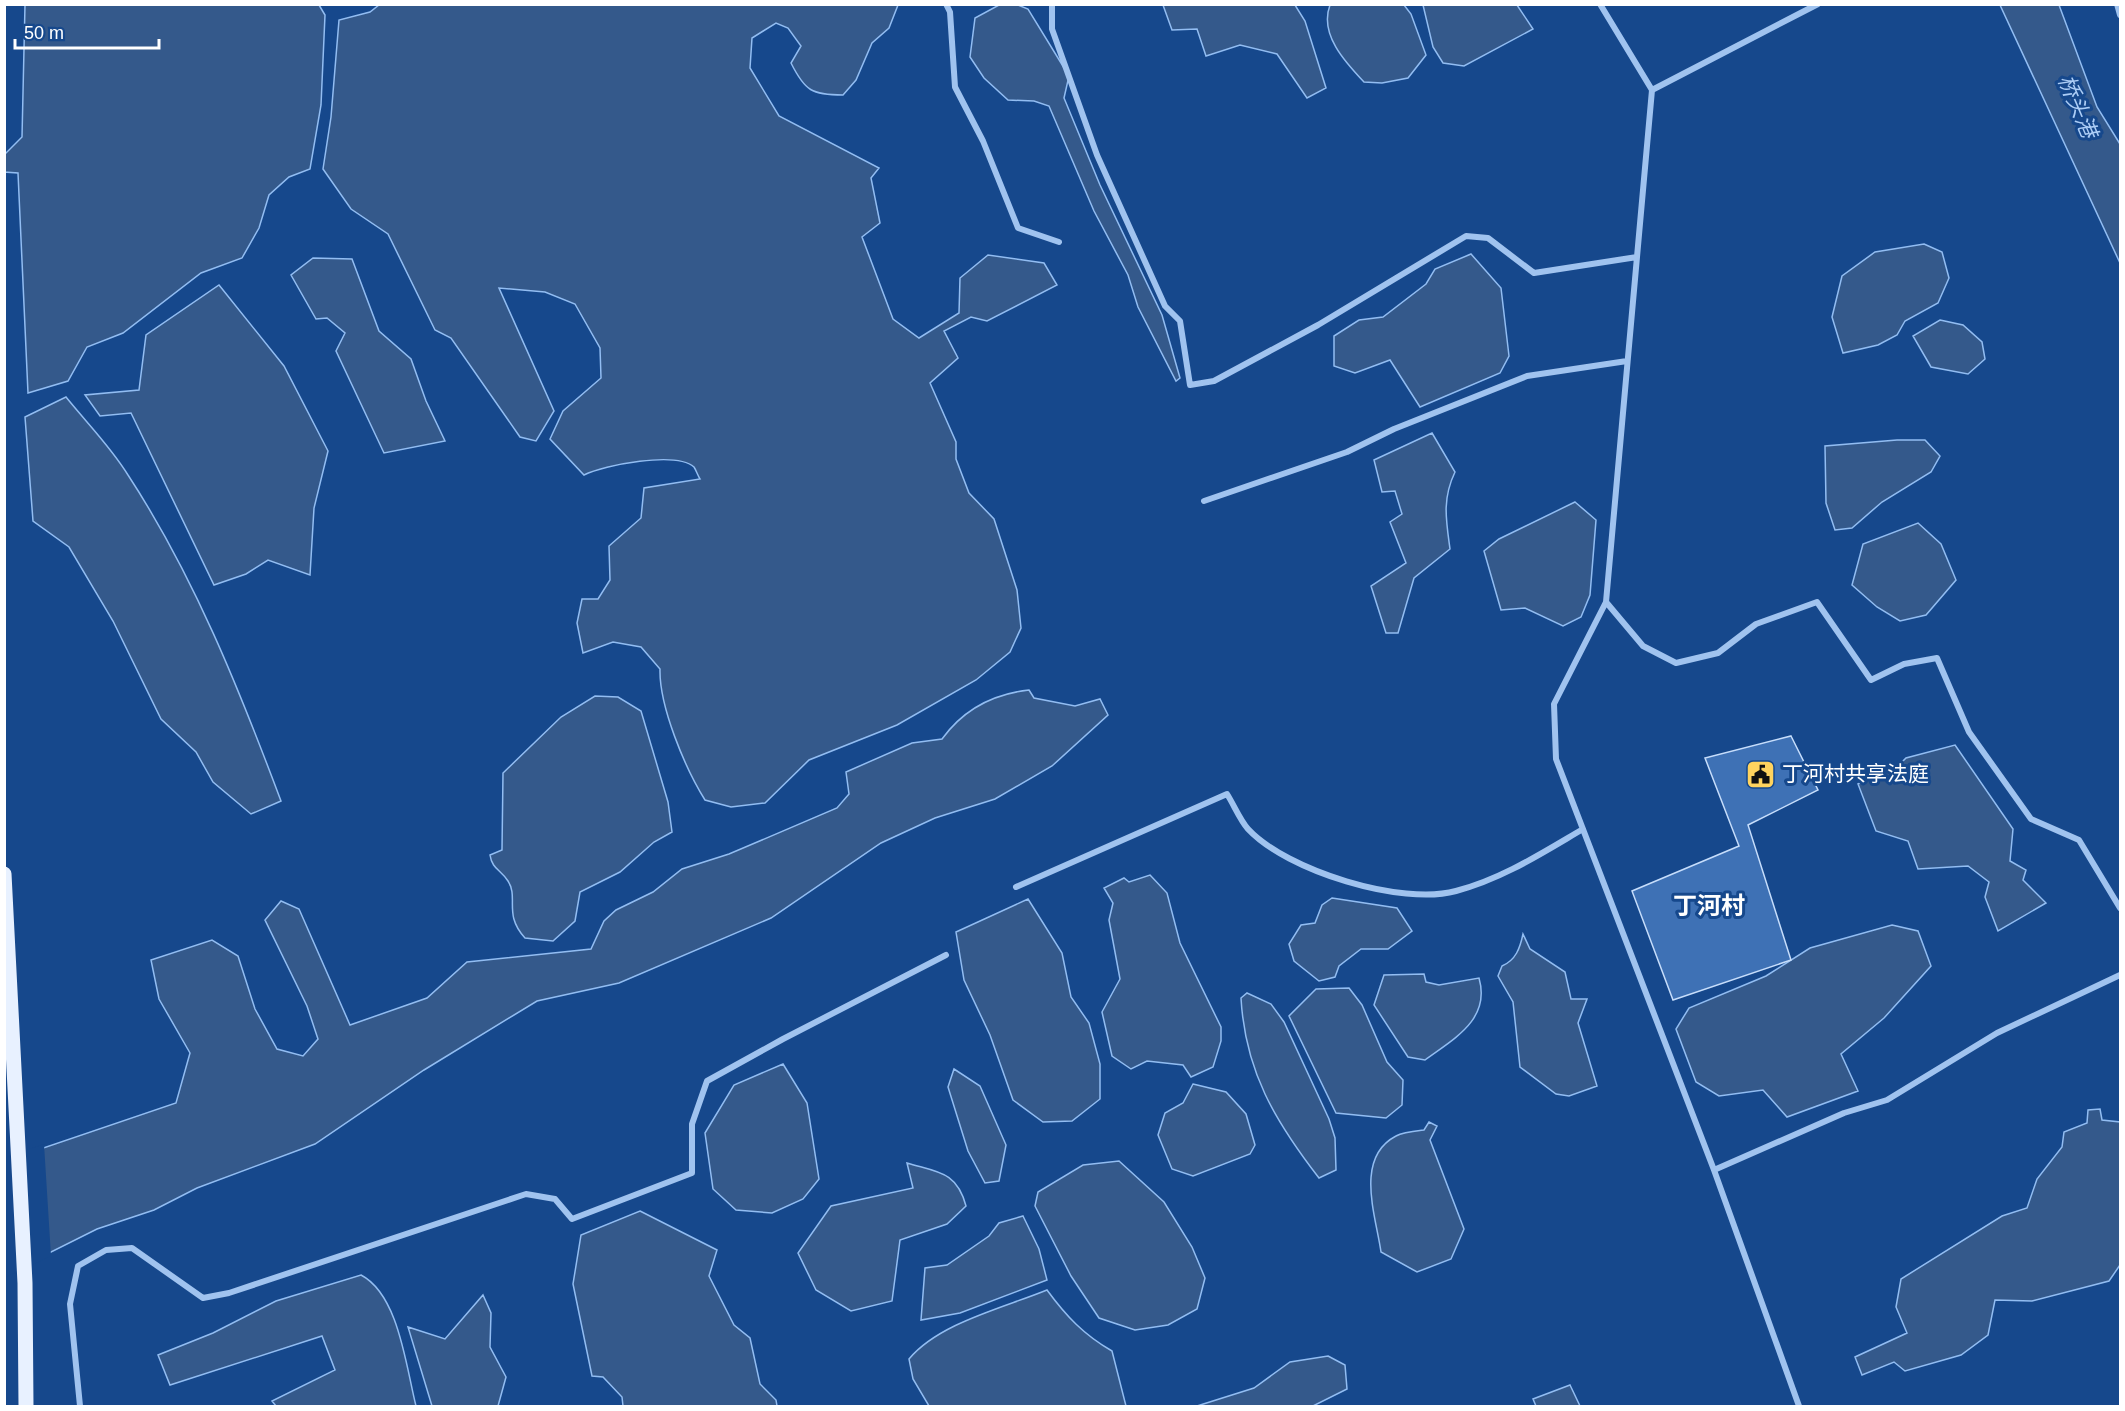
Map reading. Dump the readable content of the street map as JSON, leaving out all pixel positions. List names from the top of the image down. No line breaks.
{"districts":["丁河村"],"water":["桥头港"],"places":{"public building":["丁河村共享法庭"]},"scale_bar":"50 m"}
